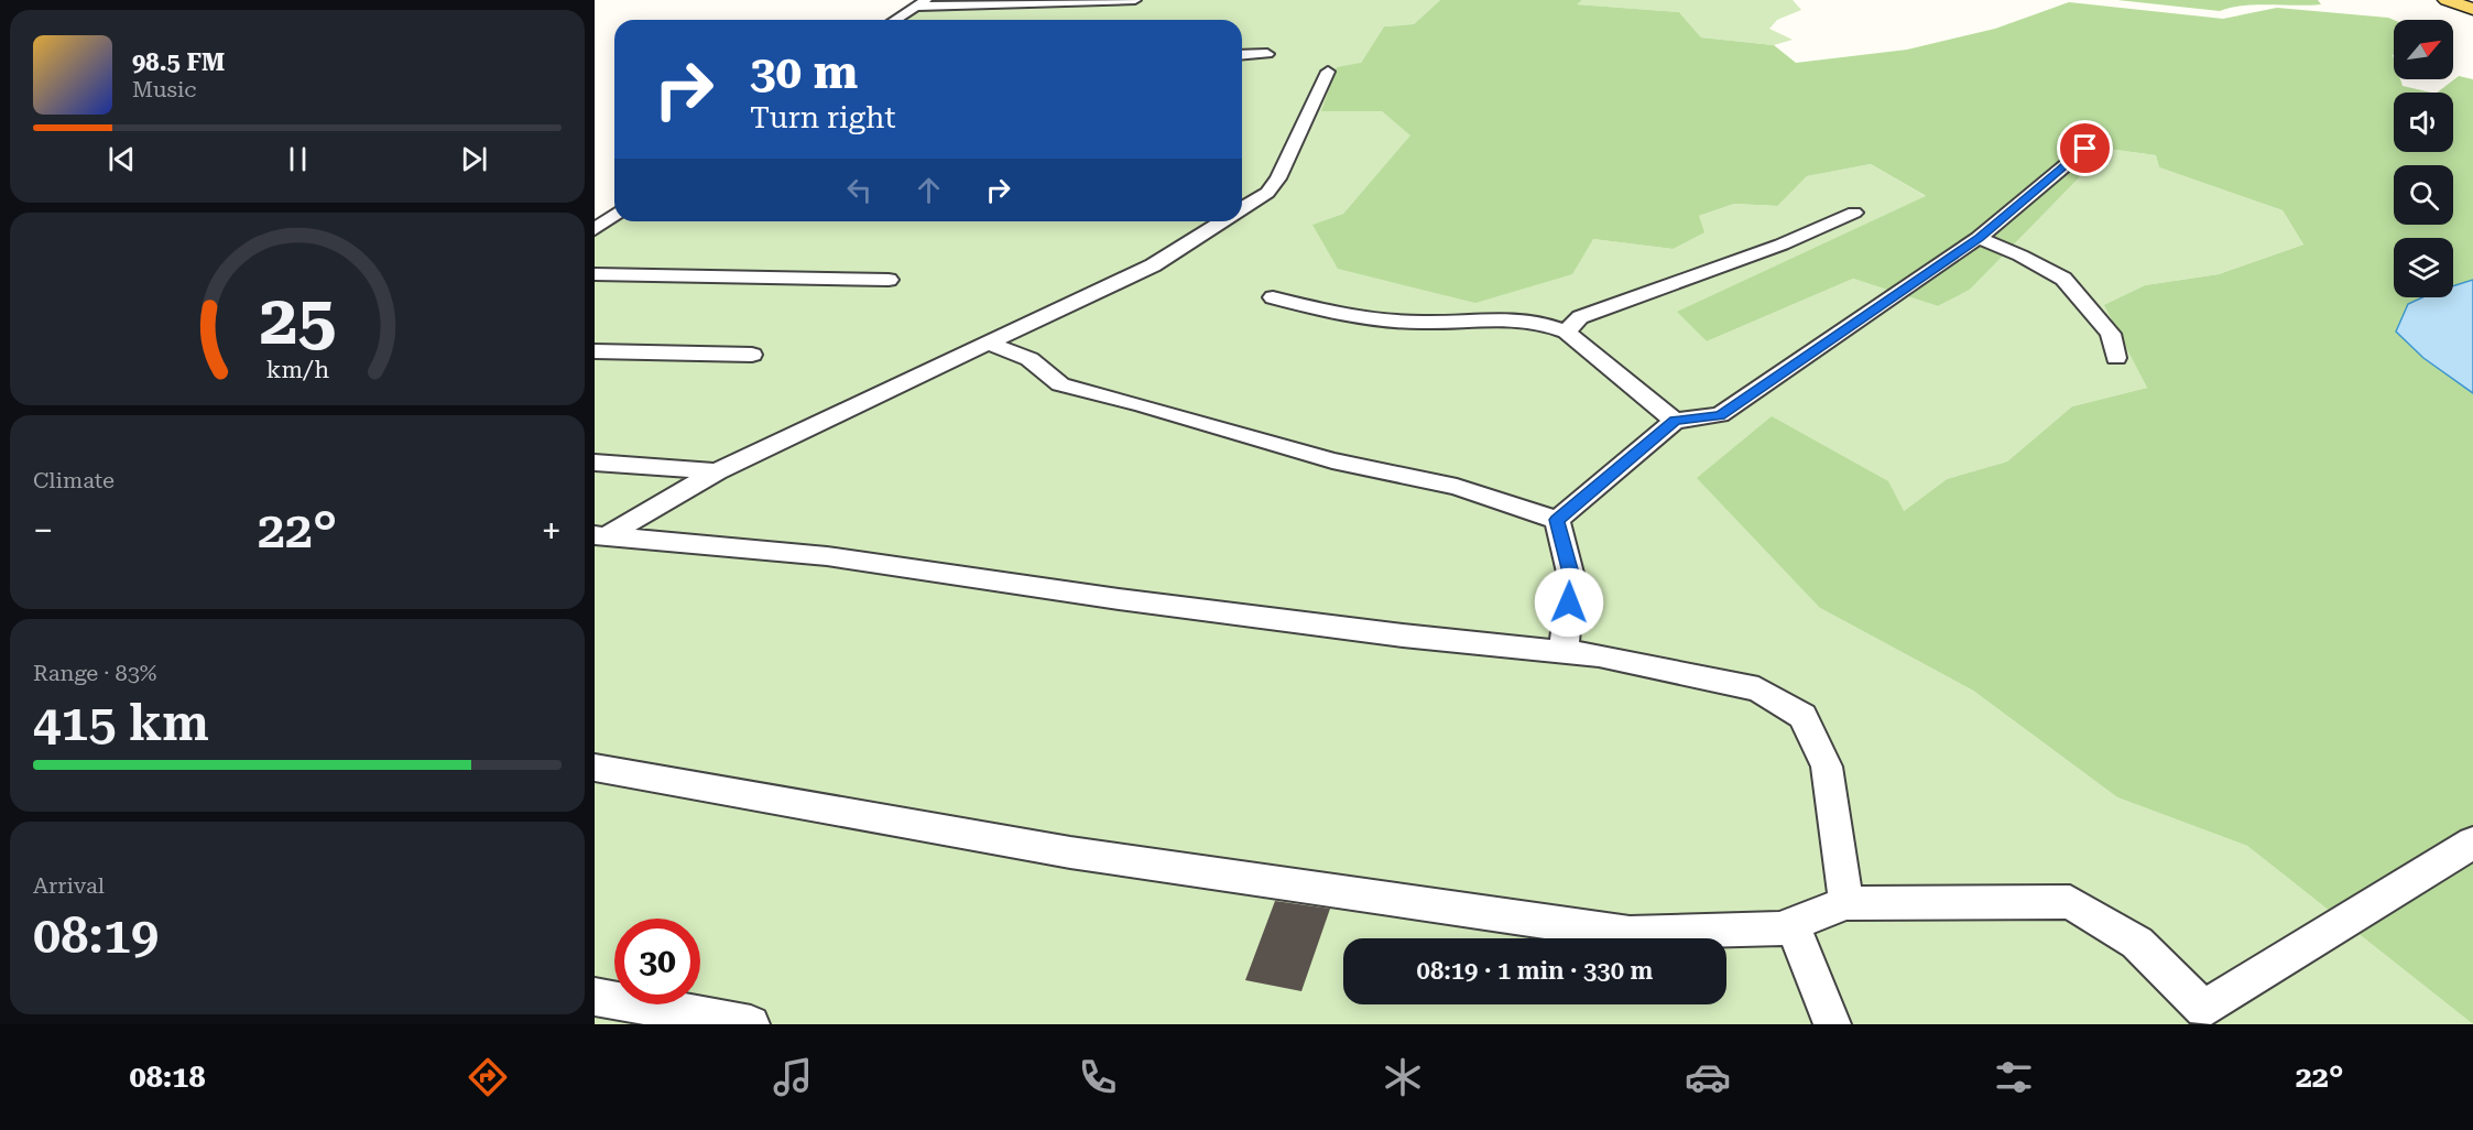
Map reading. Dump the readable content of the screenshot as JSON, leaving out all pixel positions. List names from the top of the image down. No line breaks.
{"north":"top right","page":{"turn":["30 m","Turn right"],"song":["98.5 FM","Music"],"tile":["Climate",["Range · 83%","415 km"],["Arrival","08:19"]],"heat":["−","22°","+"],"limit":"30","trip":"08:19 · 1 min · 330 m","tabs":["08:18","22°"],"gauge":["25","km/h"]}}
